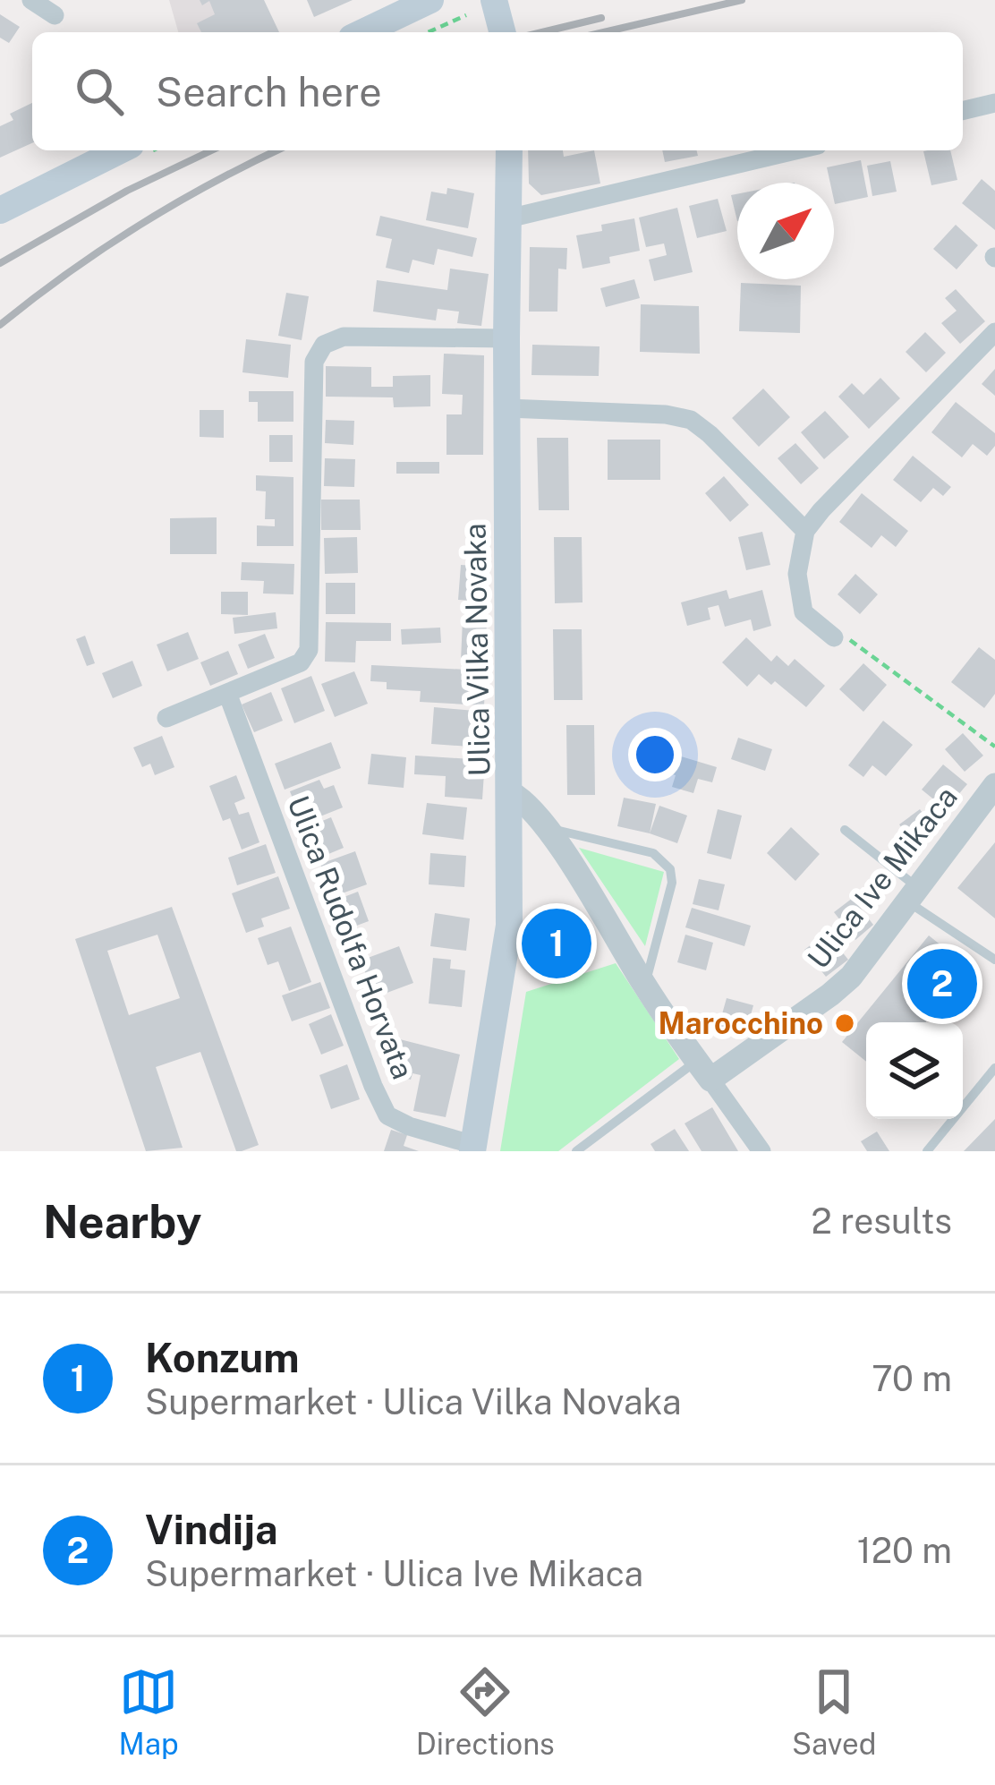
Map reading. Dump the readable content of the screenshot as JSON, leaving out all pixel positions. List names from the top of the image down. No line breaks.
{"streets":{"main road":["Ulica Vilka Novaka"],"street":["Ulica Ive Mikaca","Ulica Rudolfa Horvata"]},"crossings":[["Ulica Vilka Novaka","Ulica Rudolfa Horvata"]],"places":["Marocchino"],"north":"top right","page":{"search":"Search here","pins":["1","2"],"heading":["Nearby","2 results"],"list":[{"mark":"1","name":"Konzum","note":"Supermarket · Ulica Vilka Novaka","value":"70 m"},{"mark":"2","name":"Vindija","note":"Supermarket · Ulica Ive Mikaca","value":"120 m"}],"nav":["Map","Directions","Saved"]}}
